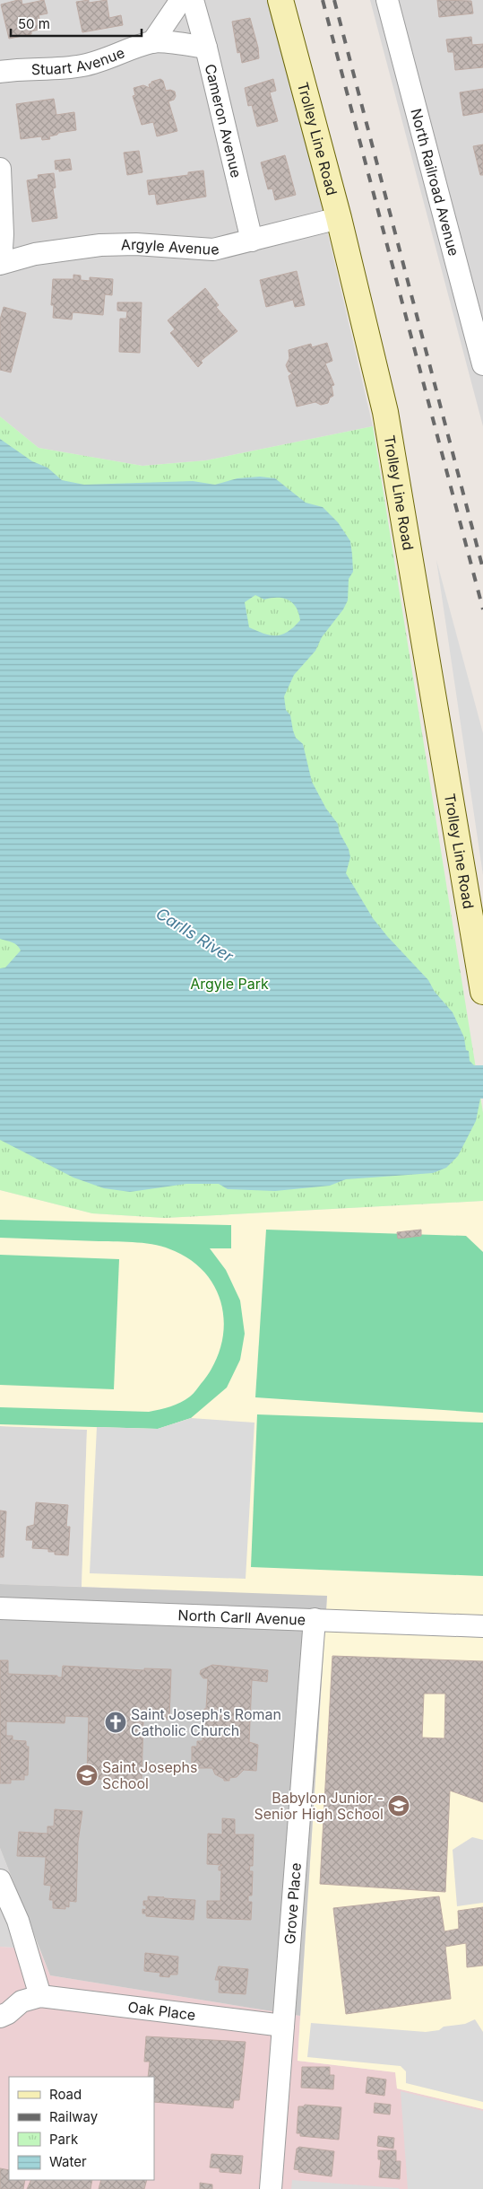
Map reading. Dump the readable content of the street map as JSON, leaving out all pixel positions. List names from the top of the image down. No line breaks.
{"streets":{"main road":["Trolley Line Road"],"street":["Stuart Avenue","Cameron Avenue","North Railroad Avenue","Argyle Avenue","North Carll Avenue","Grove Place","Oak Place"]},"crossings":[["Stuart Avenue","Cameron Avenue"],["Cameron Avenue","Argyle Avenue"],["Trolley Line Road","Argyle Avenue"],["North Carll Avenue","Grove Place"],["Grove Place","Oak Place"]],"water":["Carlls River"],"parks":["Argyle Park"],"places":{"church":["Saint Joseph's Roman Catholic Church"],"school or university":["Saint Josephs School","Babylon Junior - Senior High School"]},"legend":["Road","Railway","Park","Water"],"scale_bar":"50 m"}
